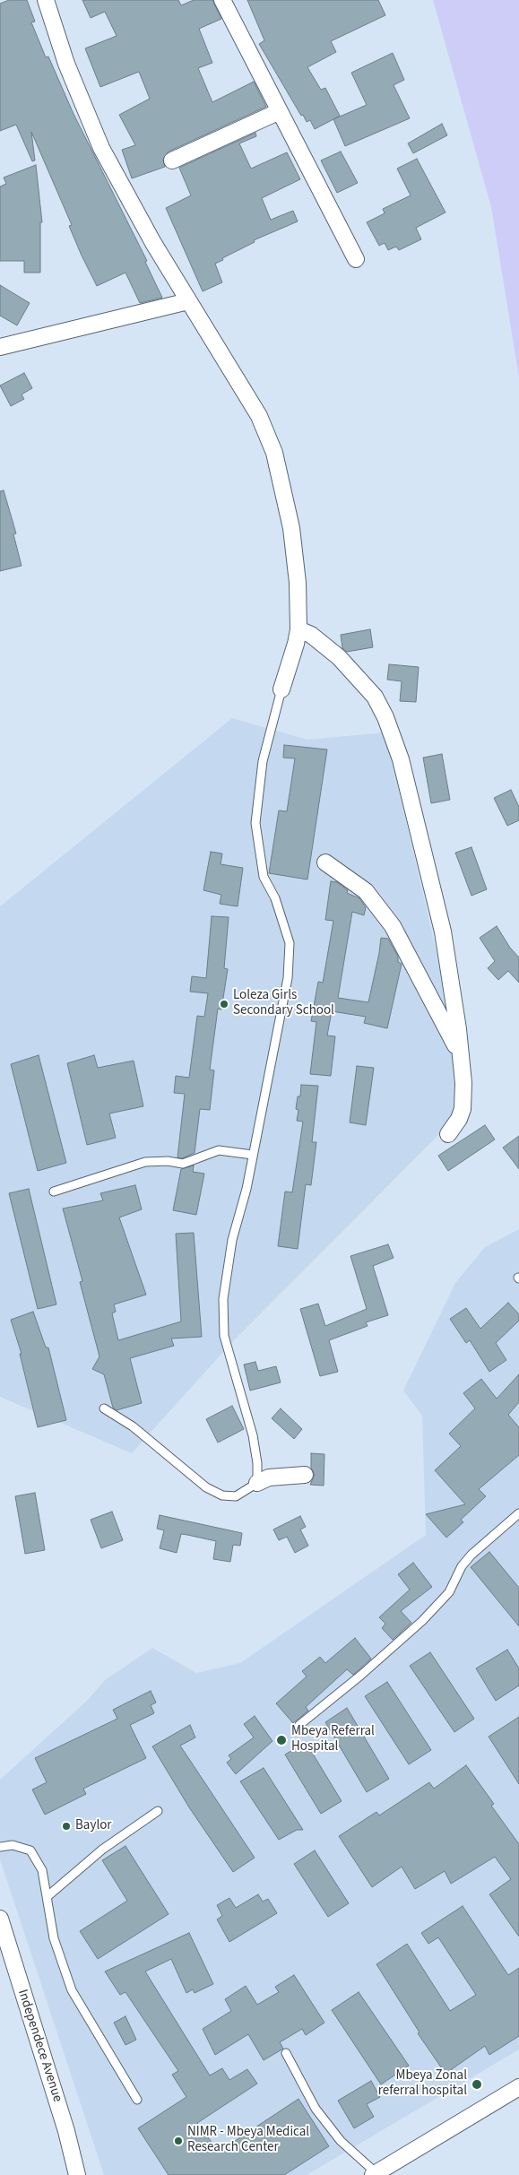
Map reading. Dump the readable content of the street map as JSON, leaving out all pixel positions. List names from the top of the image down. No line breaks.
{"streets":{"street":["Independece Avenue"]},"places":["Loleza Girls Secondary School","Mbeya Referral Hospital","Baylor","Mbeya Zonal referral hospital","NIMR - Mbeya Medical Research Center"]}
